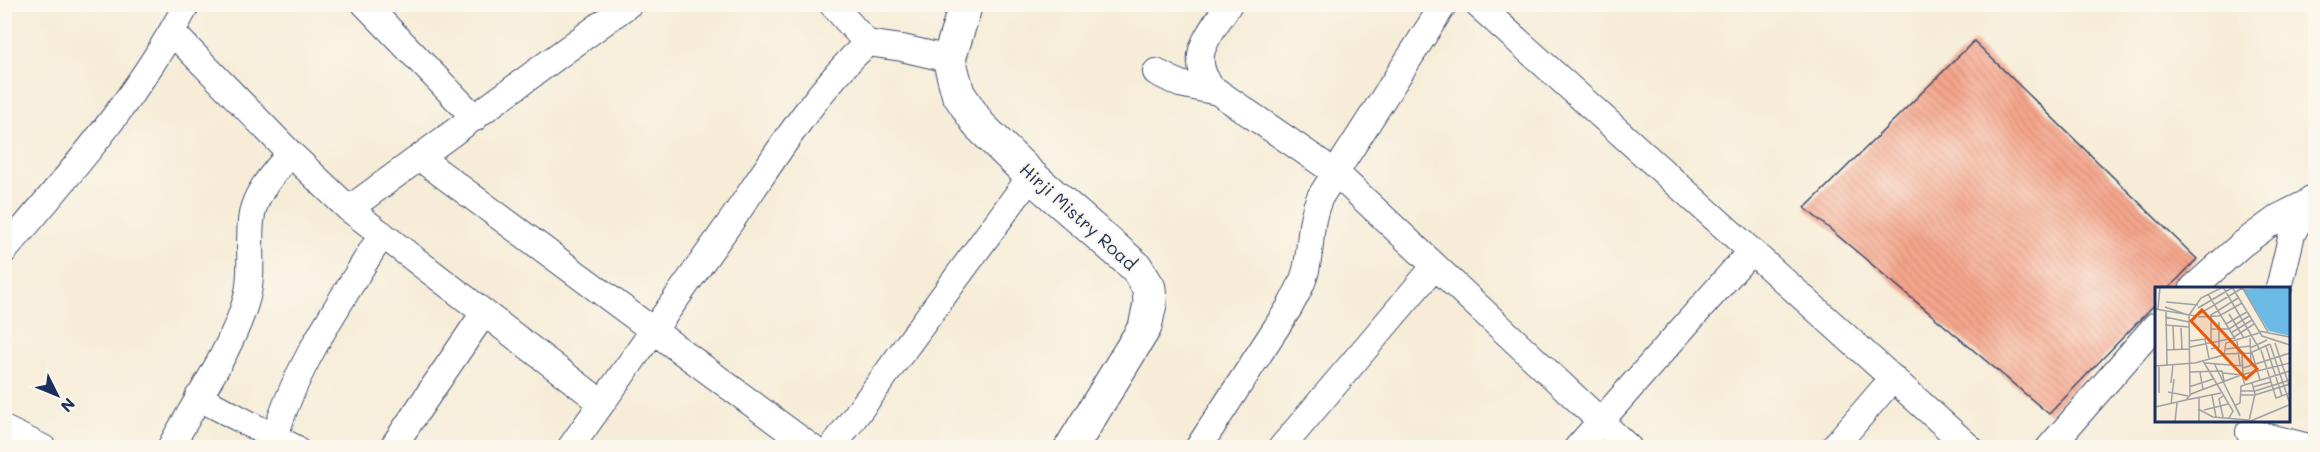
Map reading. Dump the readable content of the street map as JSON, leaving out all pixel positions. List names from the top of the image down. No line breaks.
{"streets":{"main road":["Hirji Mistry Road"]},"north":"bottom right"}
